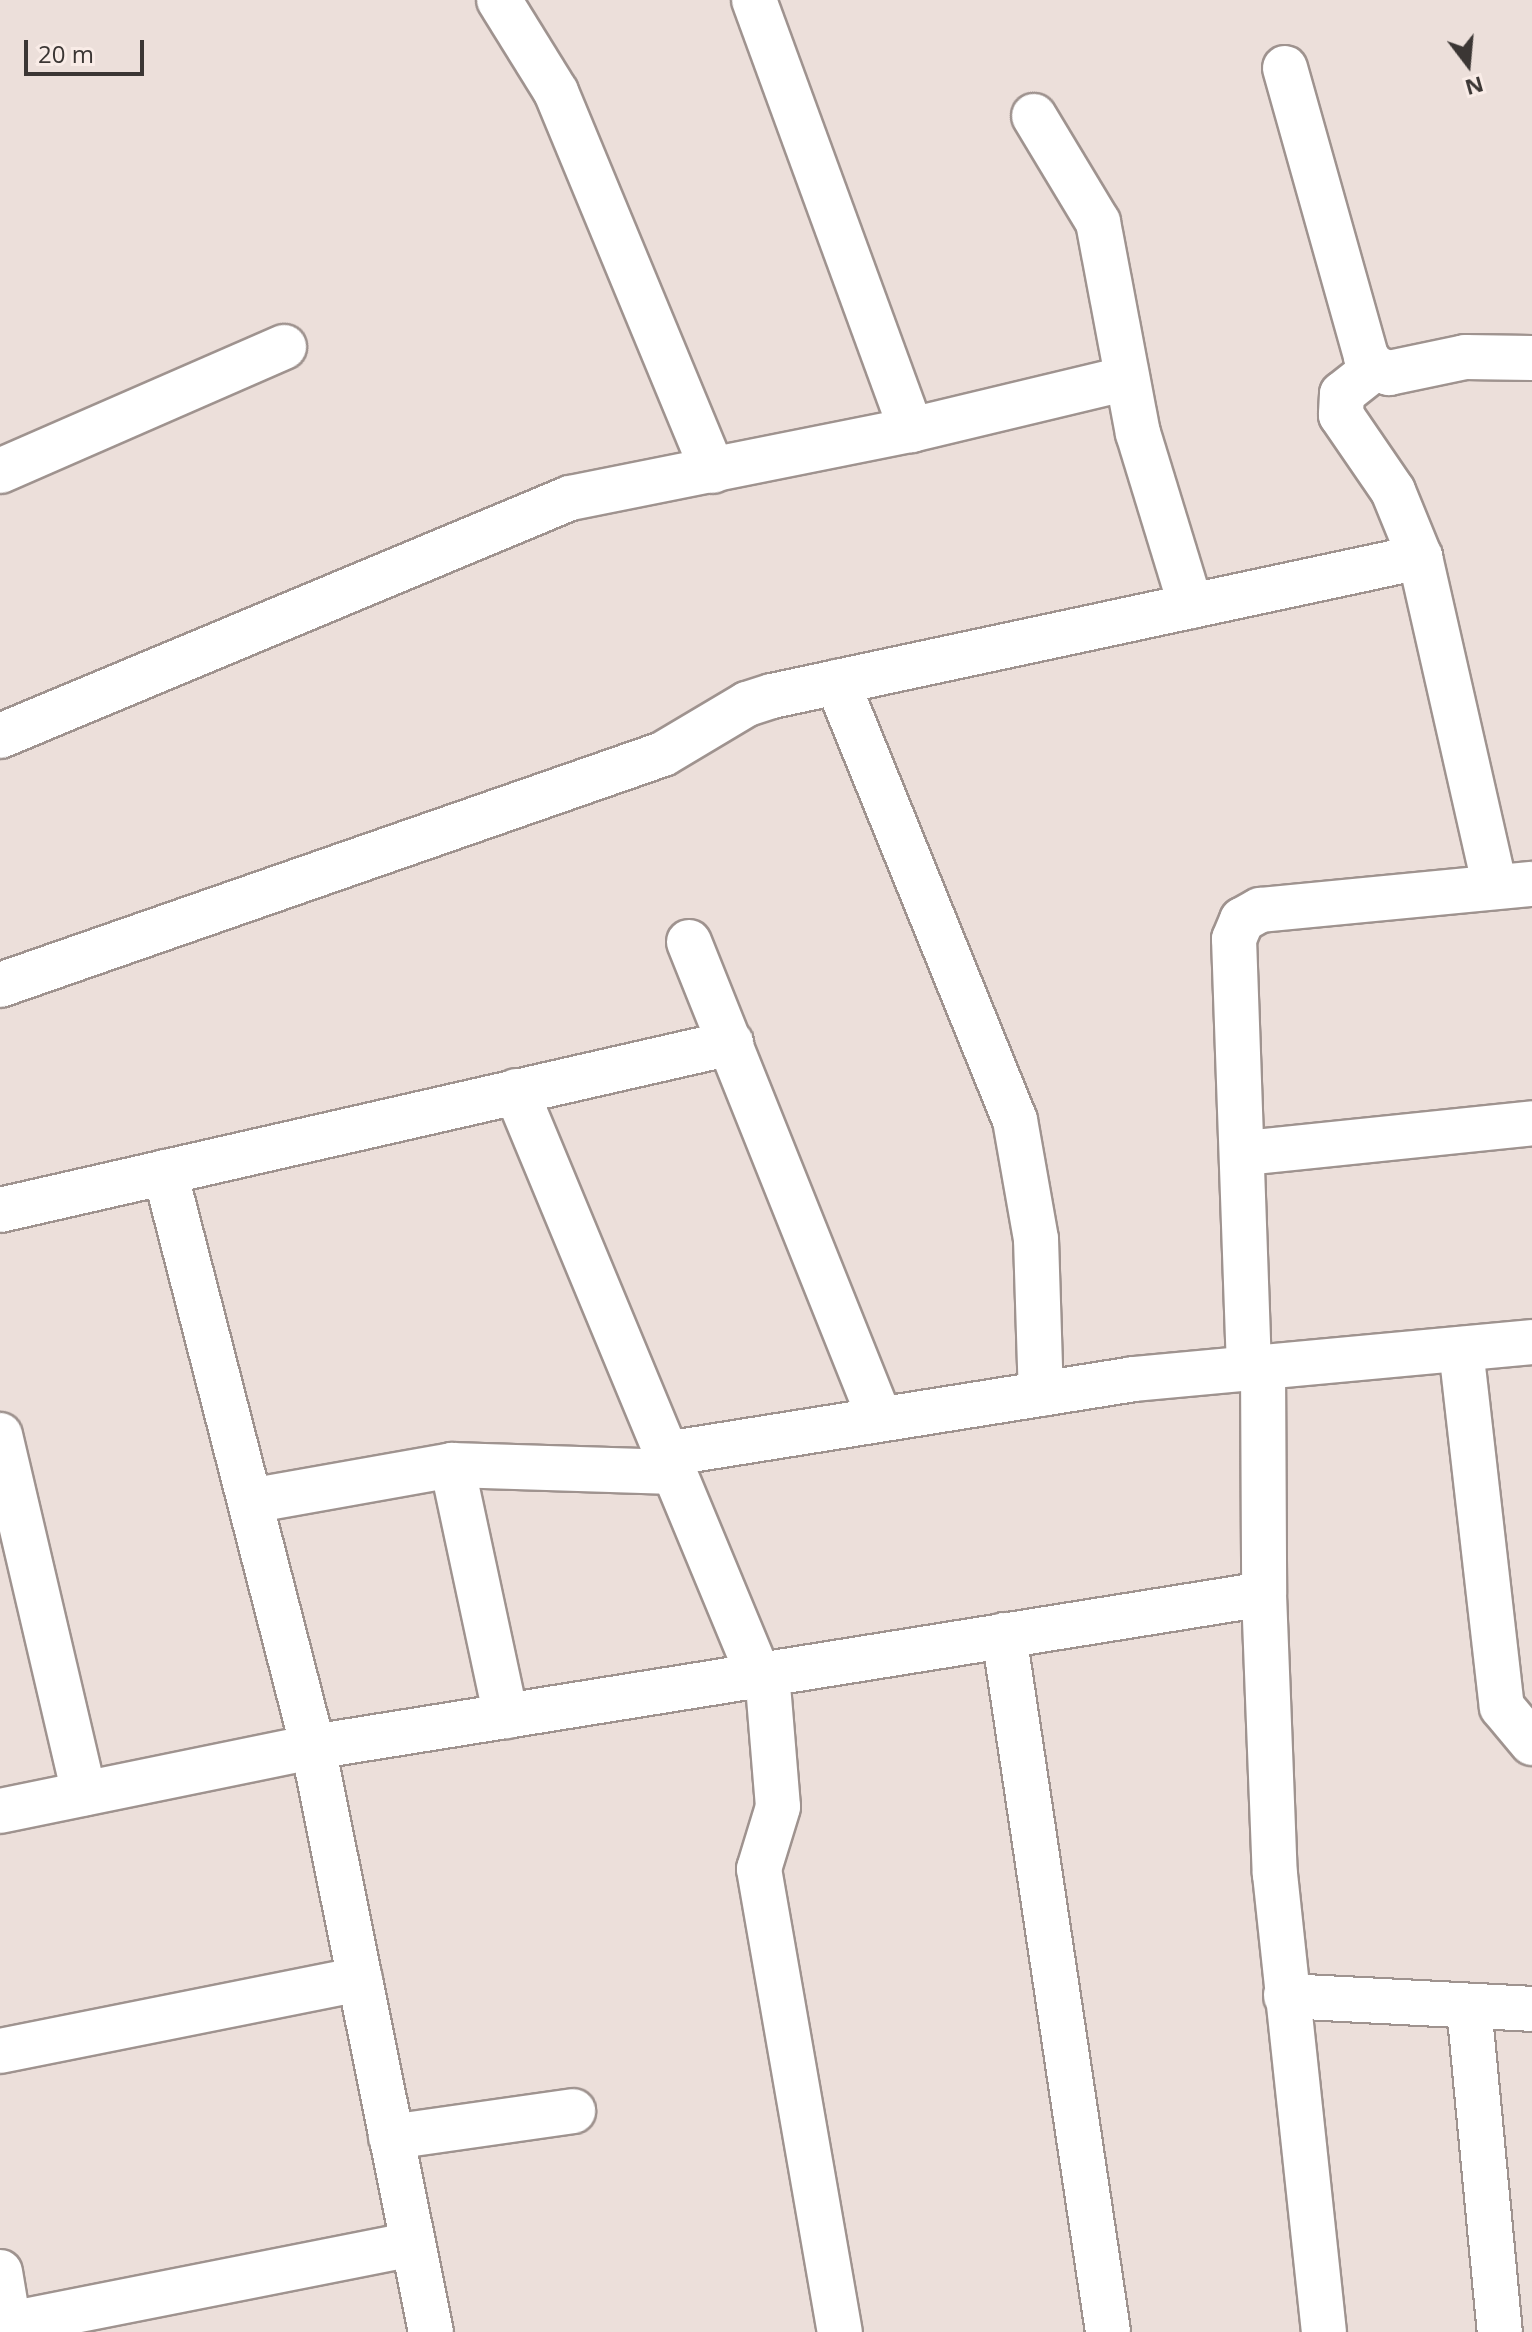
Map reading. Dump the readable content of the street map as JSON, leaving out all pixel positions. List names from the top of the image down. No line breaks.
{"scale_bar":"20 m","north":"bottom"}
